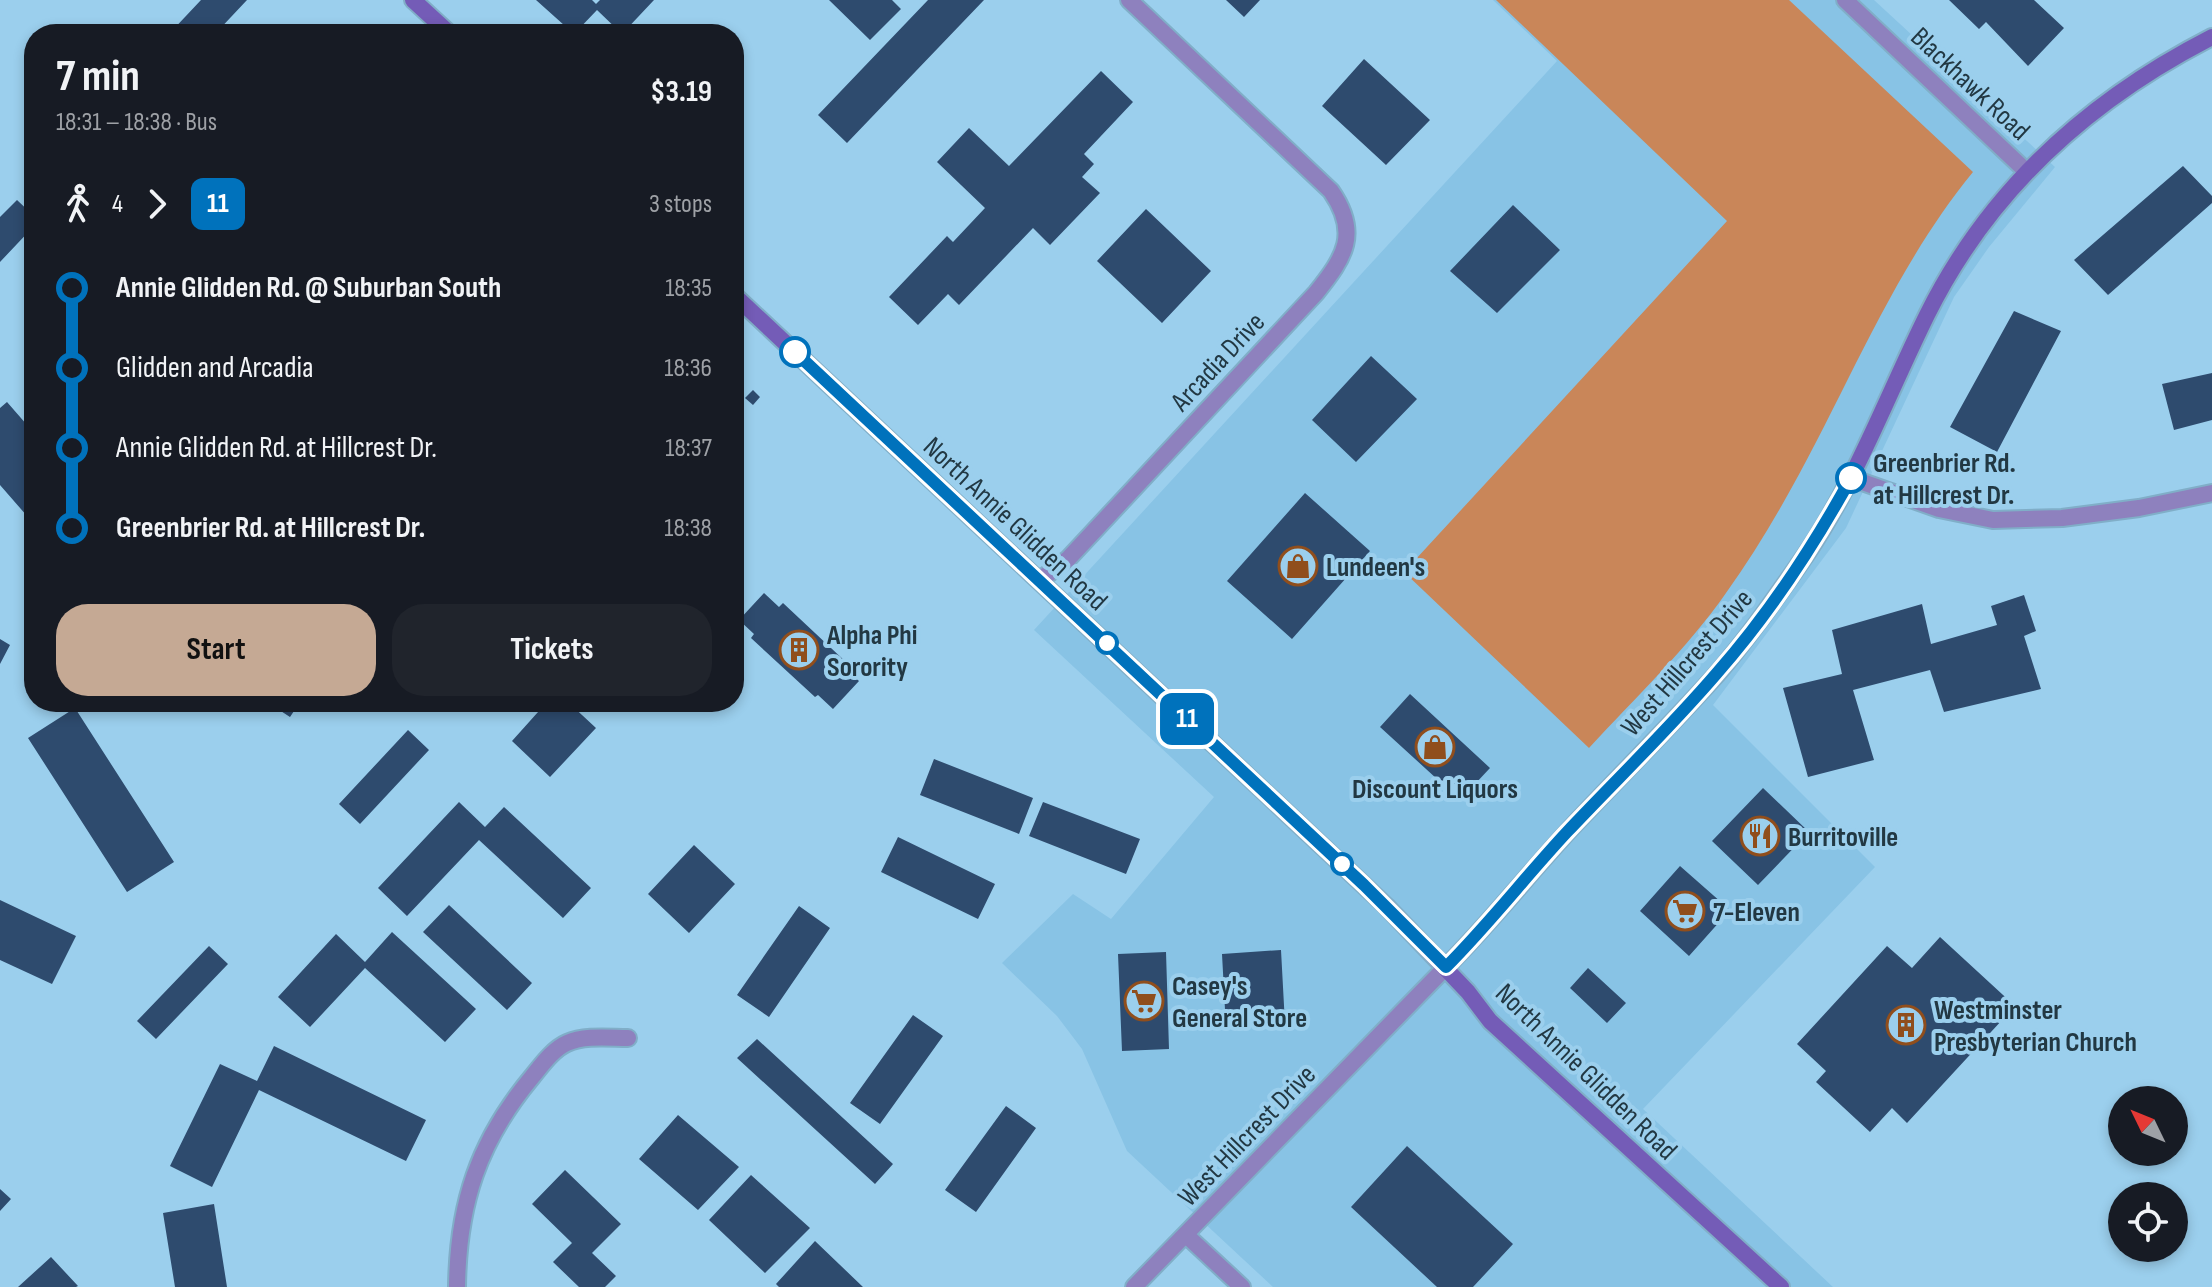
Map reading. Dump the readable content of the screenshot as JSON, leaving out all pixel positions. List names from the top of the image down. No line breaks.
{"streets":{"main road":["North Annie Glidden Road","West Hillcrest Drive"],"street":["Blackhawk Road","Arcadia Drive"]},"crossings":[["Blackhawk Road","West Hillcrest Drive"],["Arcadia Drive","North Annie Glidden Road"],["North Annie Glidden Road","West Hillcrest Drive"]],"places":{"other":["Greenbrier Rd. at Hillcrest Dr."],"shop":["Lundeen's","Discount Liquors"],"building":["Alpha Phi Sorority","Westminster Presbyterian Church"],"restaurant":["Burritoville"],"supermarket":["7-Eleven","Casey's General Store"]},"lines":["bus line 11"],"north":"top left","page":{"on_map":"11","heading":["7 min","18:31 – 18:38 · Bus","$3.19"],"legs":["4","11","3 stops"],"list":[{"name":"Annie Glidden Rd. @ Suburban South","value":"18:35"},{"name":"Glidden and Arcadia","value":"18:36"},{"name":"Annie Glidden Rd. at Hillcrest Dr.","value":"18:37"},{"name":"Greenbrier Rd. at Hillcrest Dr.","value":"18:38"}],"buttons":["Start","Tickets"]}}
